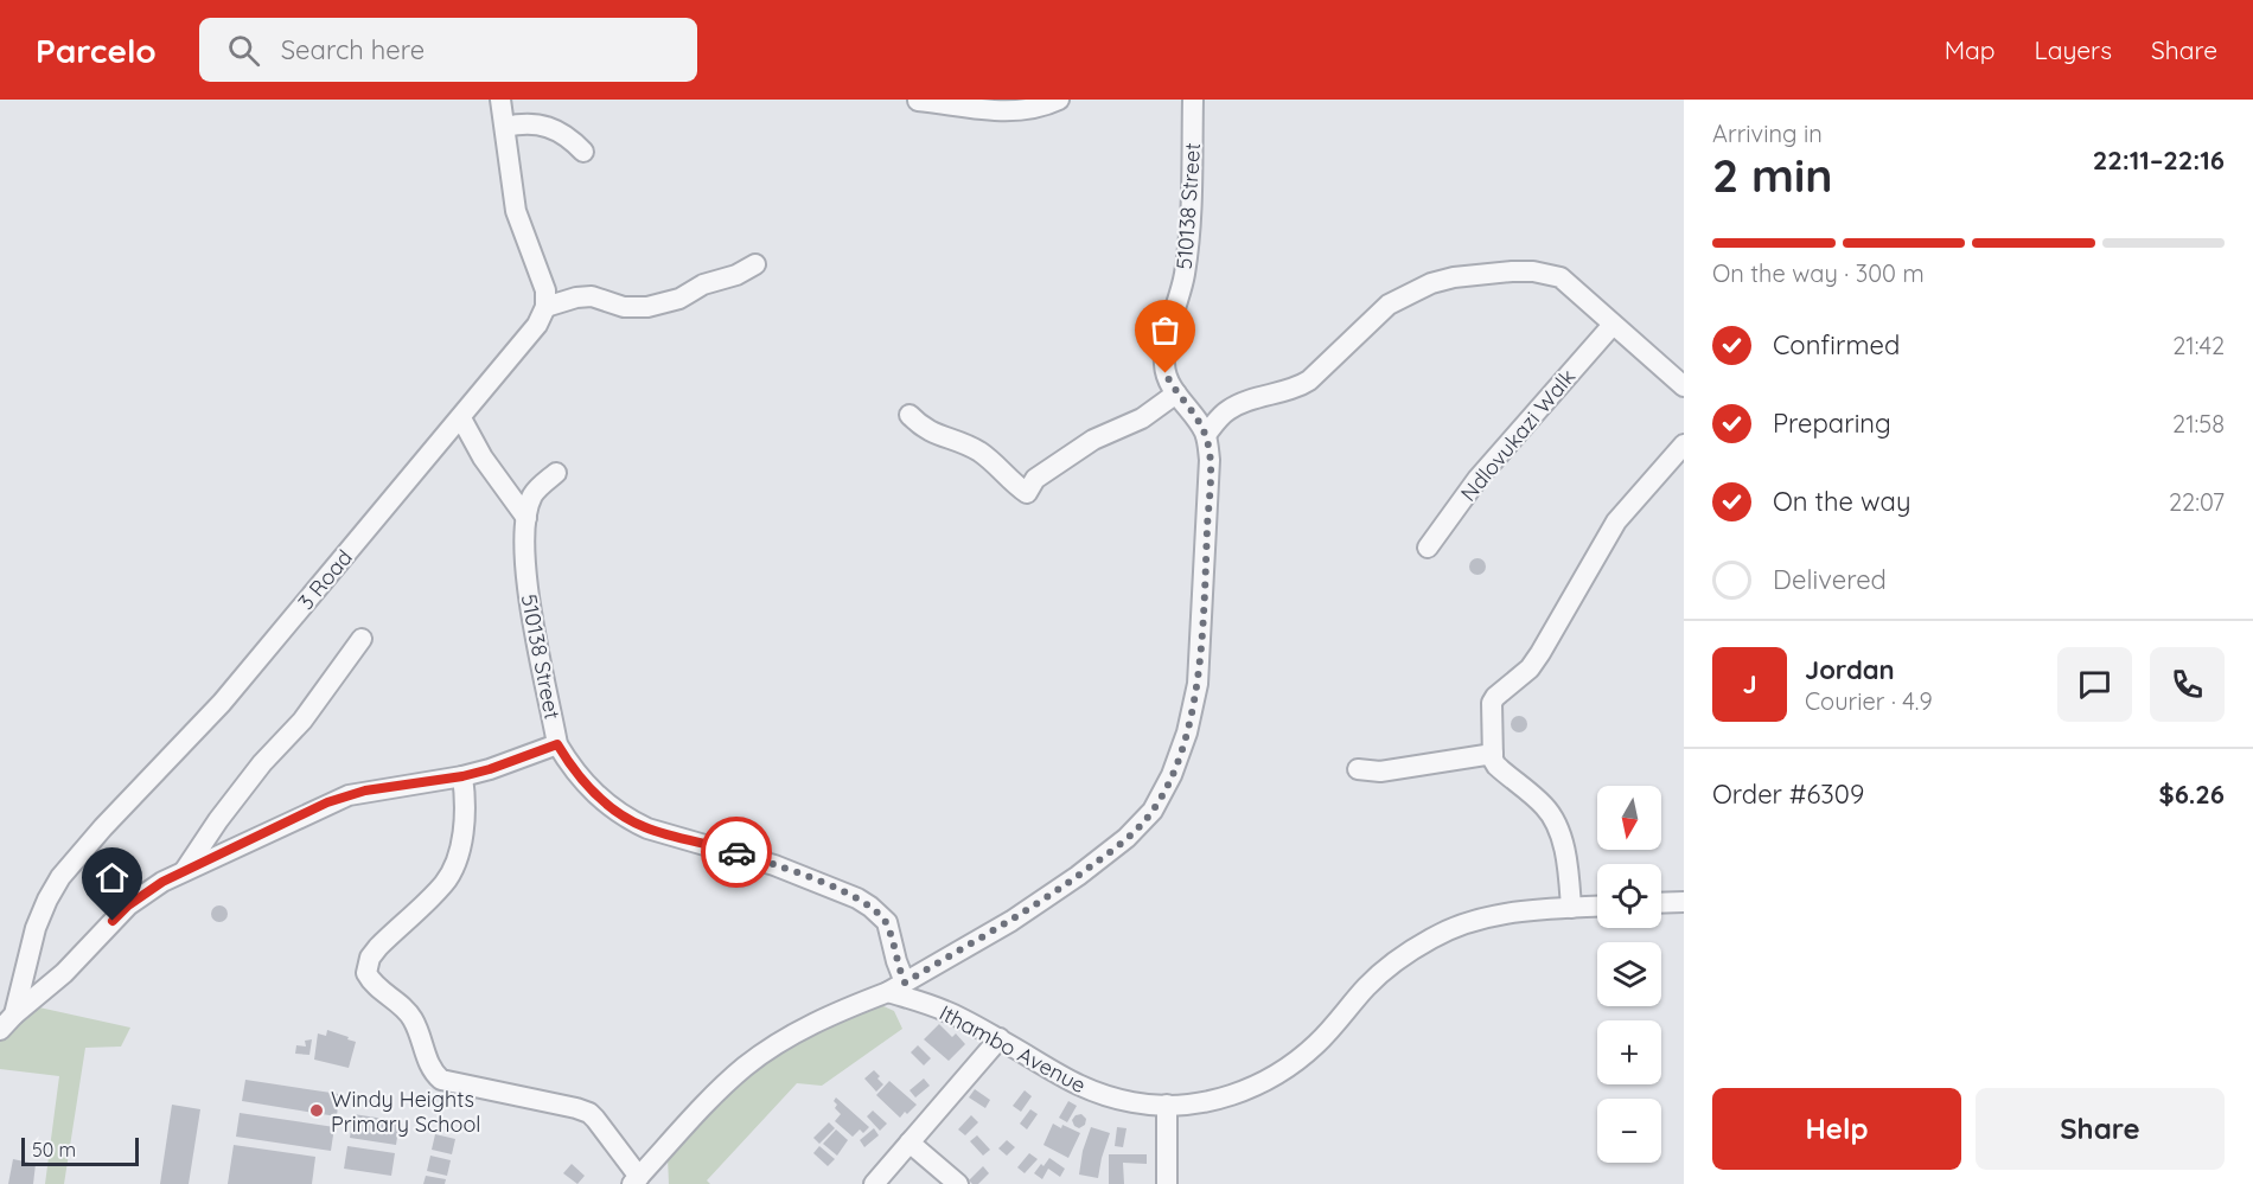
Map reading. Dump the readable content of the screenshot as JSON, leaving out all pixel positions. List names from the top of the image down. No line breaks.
{"streets":{"street":["510138 Street","Ndlovukazi Walk","3 Road","Ithambo Avenue"]},"crossings":[["510138 Street","Ithambo Avenue"]],"places":["Windy Heights Primary School"],"scale_bar":"50 m","north":"bottom","page":{"header":"Parcelo","search":"Search here","nav":["Map","Layers","Share"],"heading":["2 min","Arriving in","22:11–22:16"],"panel":["Jordan","Courier · 4.9","Order #6309","$6.26"],"bar":"On the way · 300 m","list":[["Confirmed","21:42"],["Preparing","21:58"],["On the way","22:07"],"Delivered"],"round":"J","map_buttons":["+","−"],"buttons":["Help","Share"],"scale":"50 m"}}
